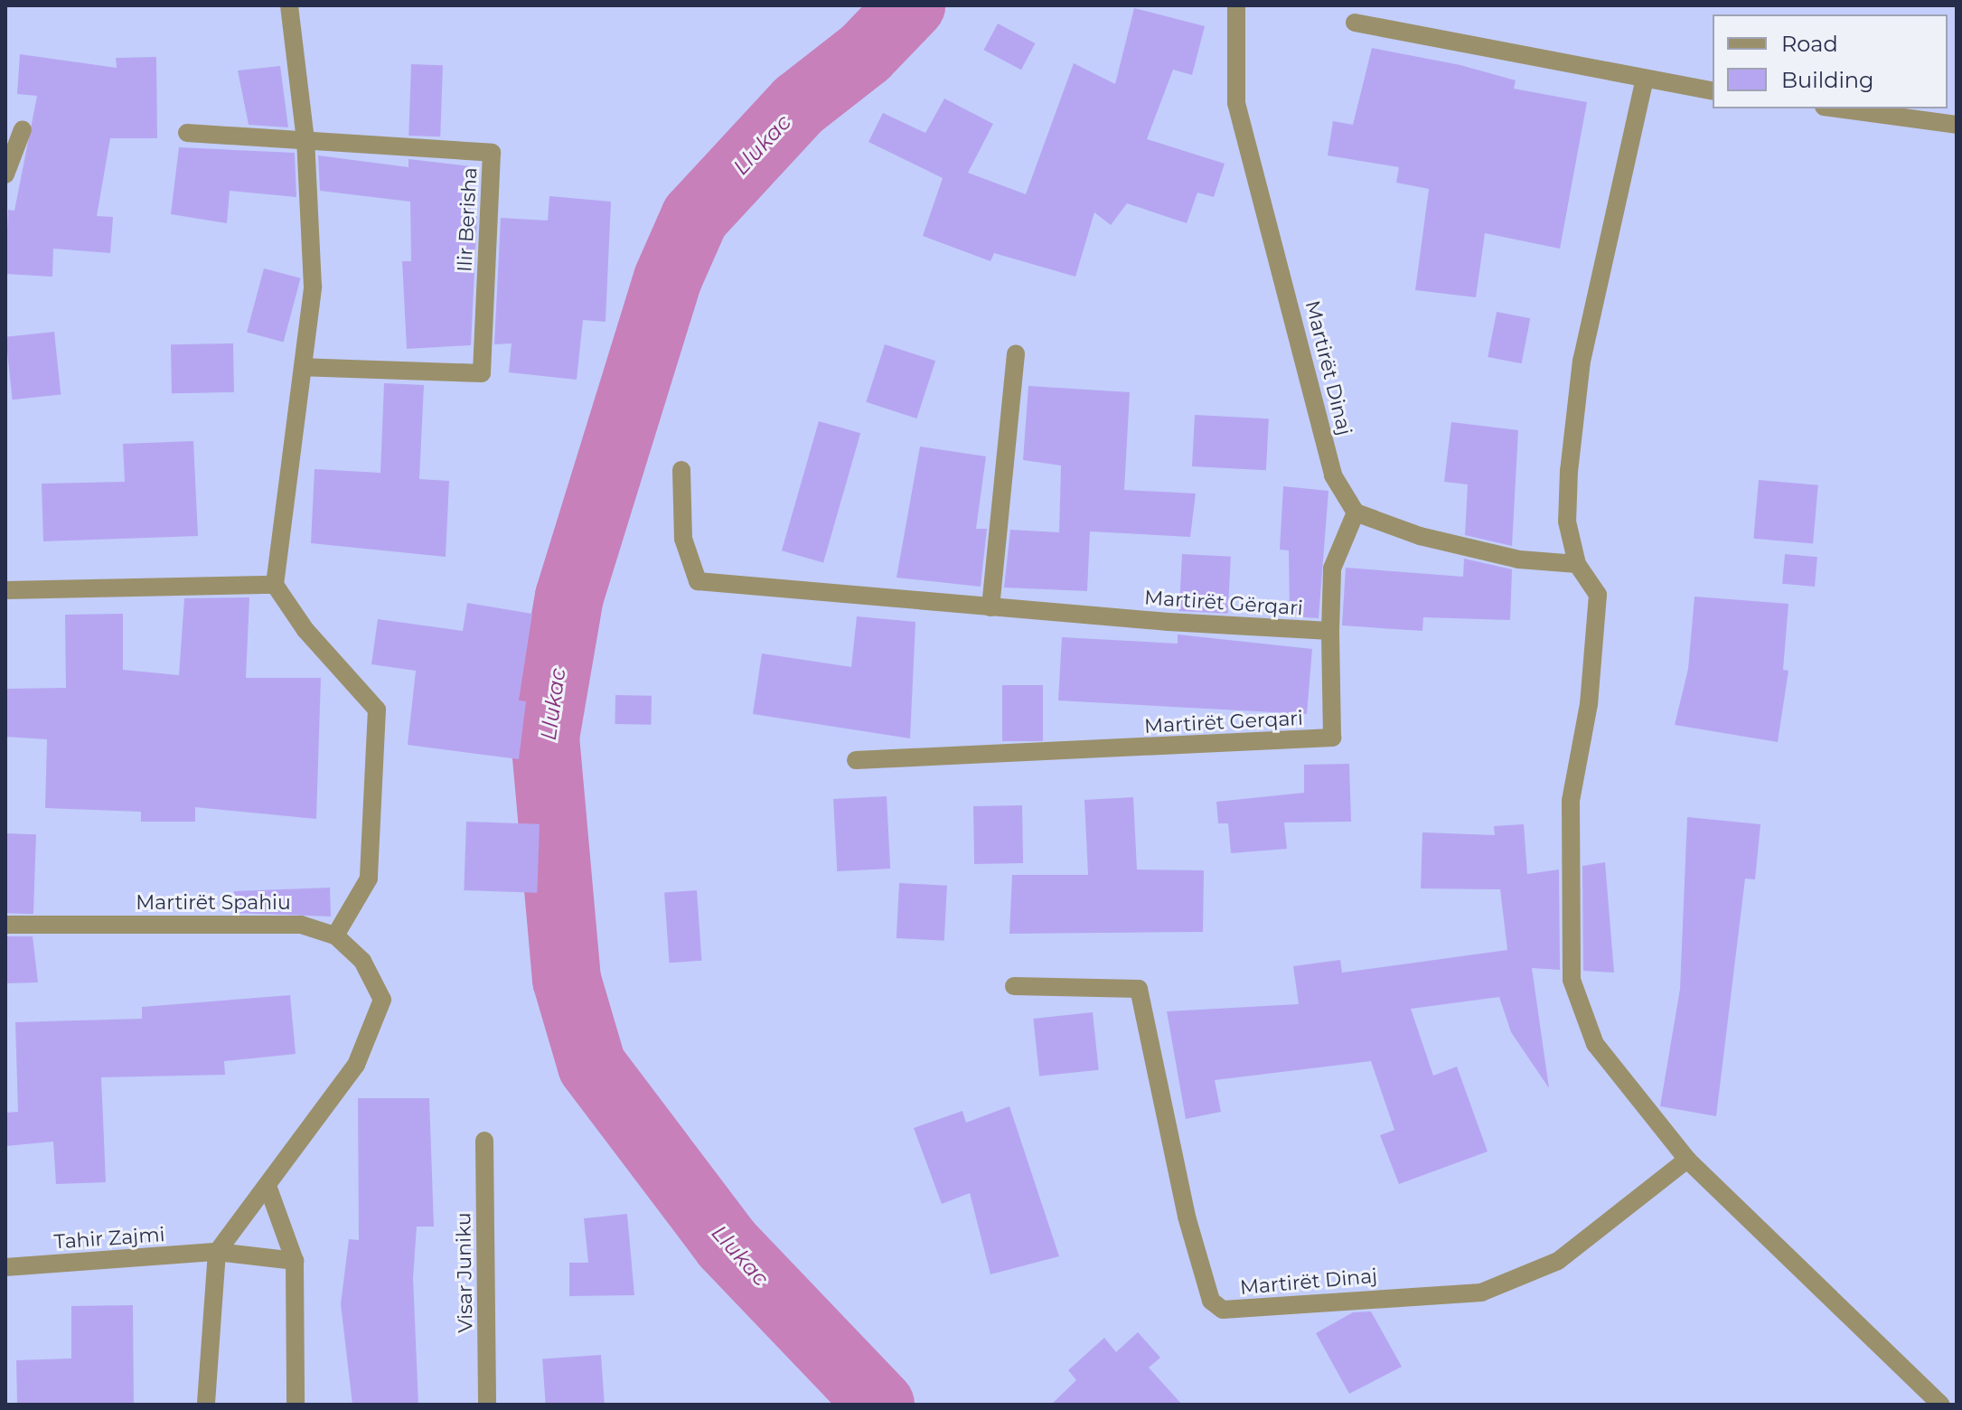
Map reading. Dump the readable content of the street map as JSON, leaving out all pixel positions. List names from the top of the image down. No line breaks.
{"streets":{"street":["Ilir Berisha","Martirët Dinaj","Martirët Gërqari","Martirët Gerqari","Martirët Spahiu","Tahir Zajmi","Visar Juniku"]},"crossings":[["Martirët Dinaj","Martirët Gërqari"],["Martirët Gërqari","Martirët Gerqari"]],"water":["Llukac"],"legend":["Road","Building"]}
